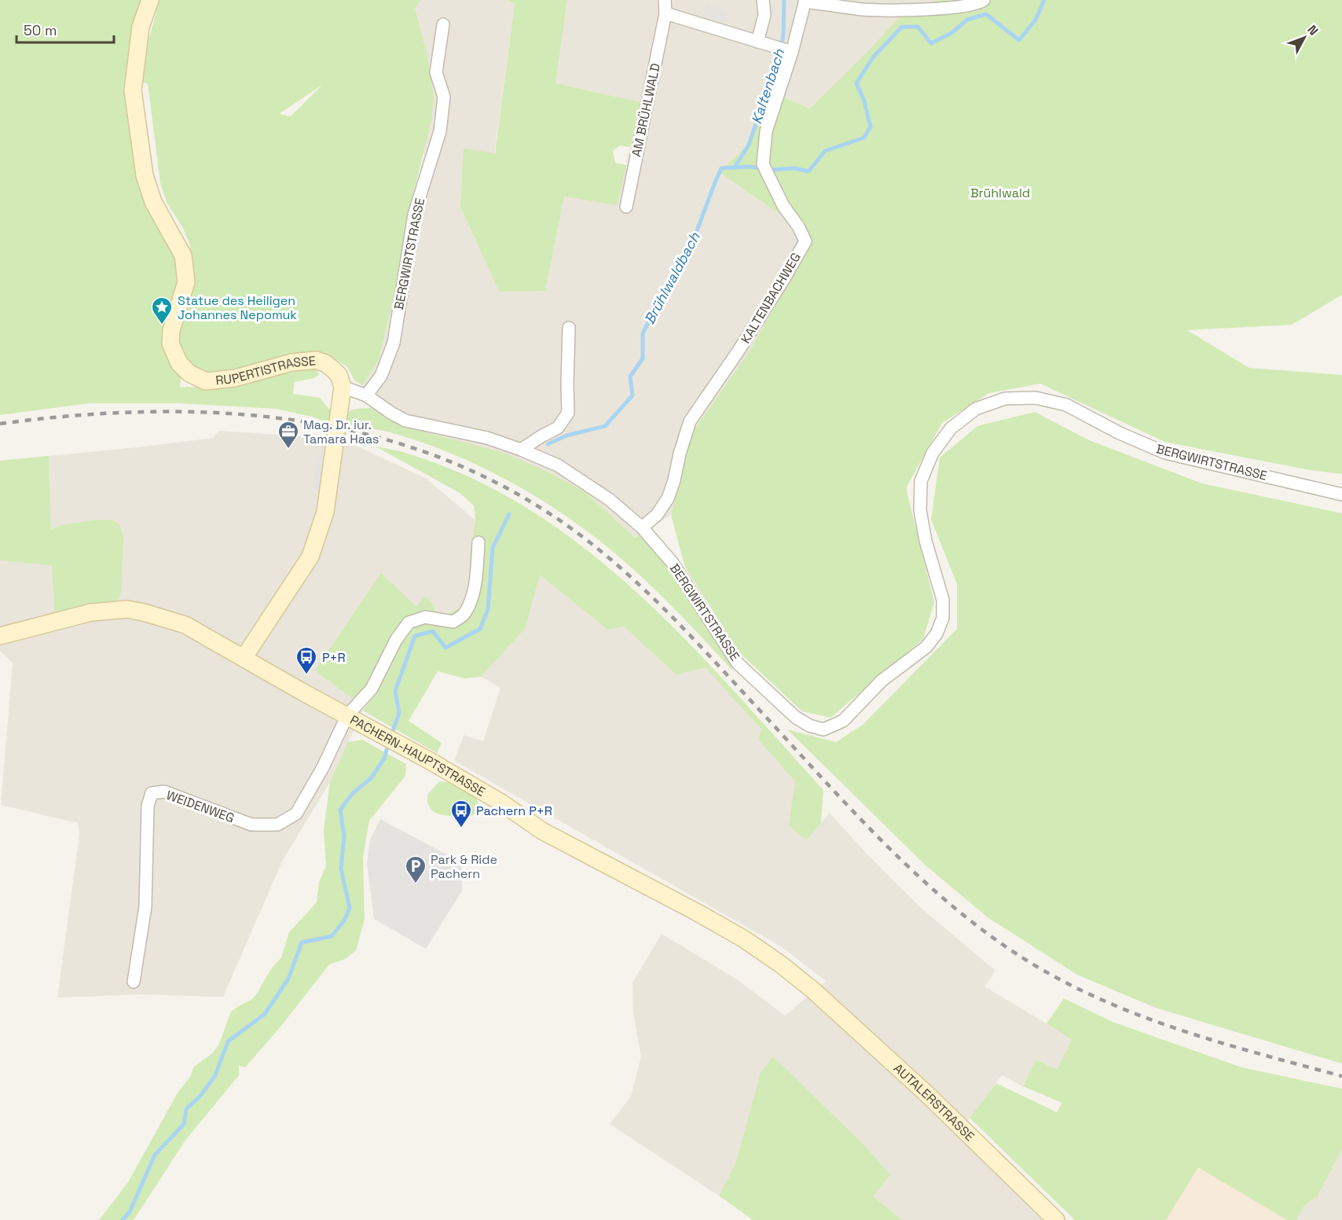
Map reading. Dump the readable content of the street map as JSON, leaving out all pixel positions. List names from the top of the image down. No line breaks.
{"streets":{"main road":["RUPERTISTRASSE","PACHERN-HAUPTSTRASSE","AUTALERSTRASSE"],"street":["AM BRÜHLWALD","BERGWIRTSTRASSE","KALTENBACHWEG","WEIDENWEG"]},"crossings":[["BERGWIRTSTRASSE","KALTENBACHWEG"],["BERGWIRTSTRASSE","RUPERTISTRASSE"],["PACHERN-HAUPTSTRASSE","WEIDENWEG"],["PACHERN-HAUPTSTRASSE","AUTALERSTRASSE"]],"water":["Kaltenbach","Brühlwaldbach"],"parks":["Brühlwald"],"places":{"place":["Statue des Heiligen Johannes Nepomuk"],"office":["Mag. Dr. iur. Tamara Haas"],"bus stop":["P+R","Pachern P+R"],"parking":["Park & Ride Pachern"]},"scale_bar":"50 m","north":"top right"}
